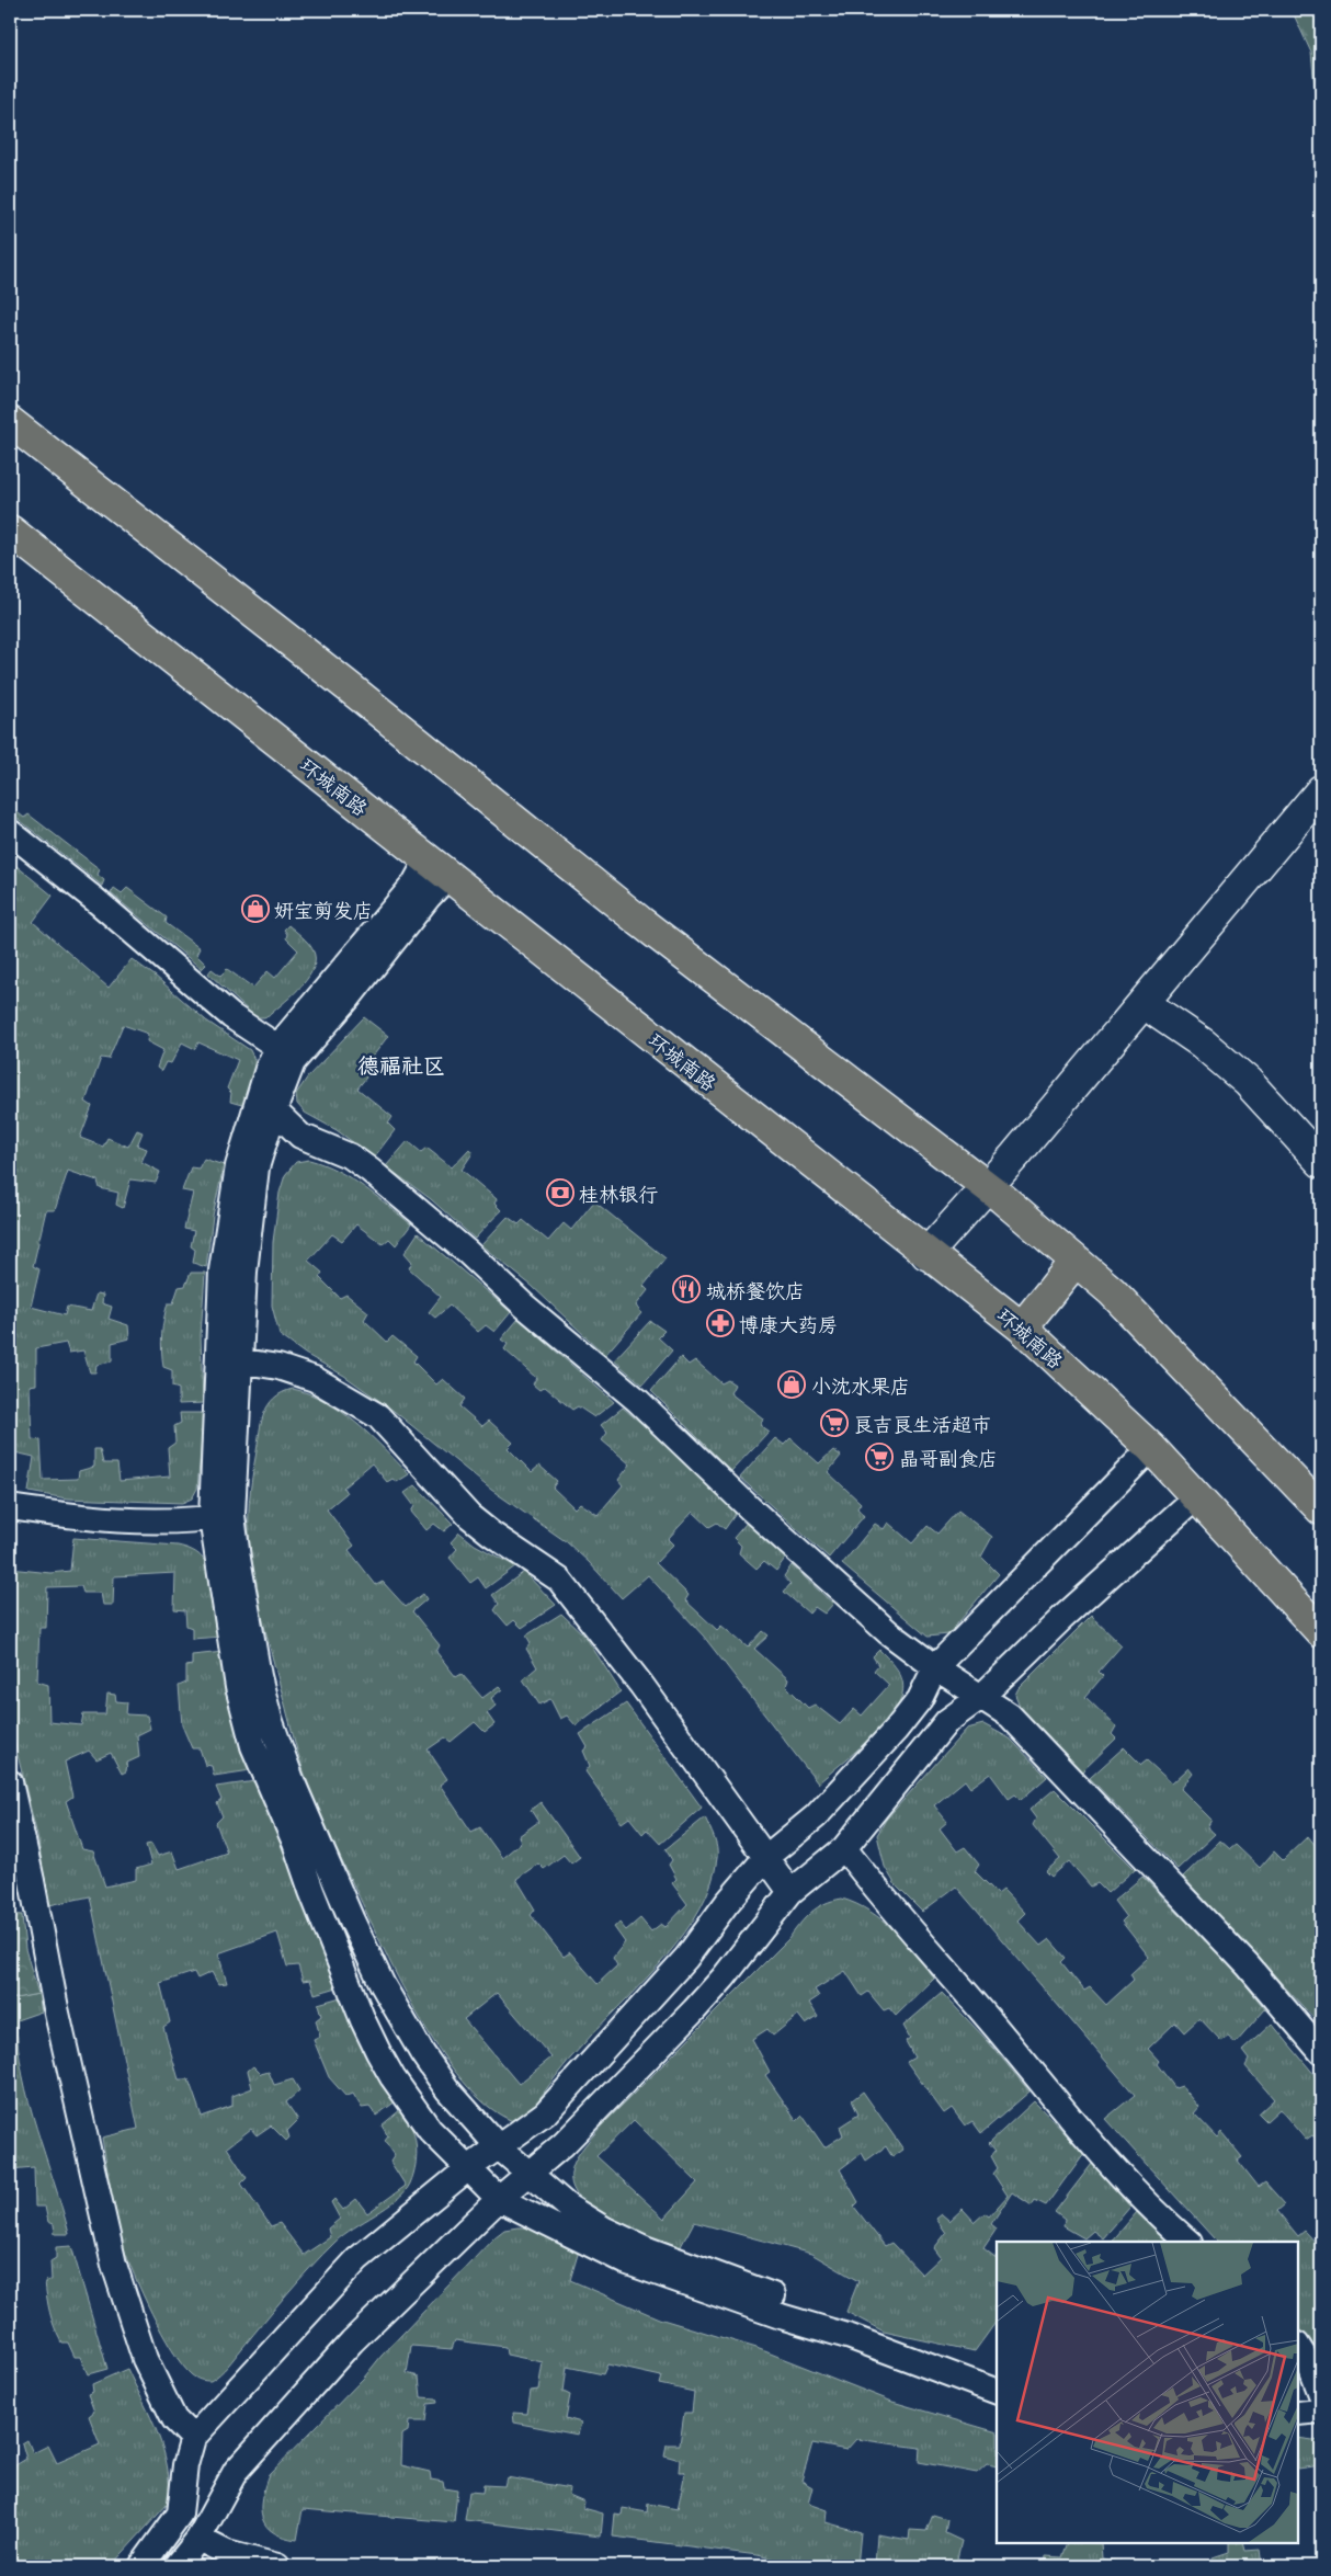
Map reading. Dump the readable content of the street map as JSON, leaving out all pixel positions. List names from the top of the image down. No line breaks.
{"streets":{"main road":["环城南路"]},"districts":["德福社区"],"places":{"shop":["妍宝剪发店","小沈水果店"],"bank":["桂林银行"],"restaurant":["城桥餐饮店"],"pharmacy":["博康大药房"],"supermarket":["良吉良生活超市","晶哥副食店"]}}
